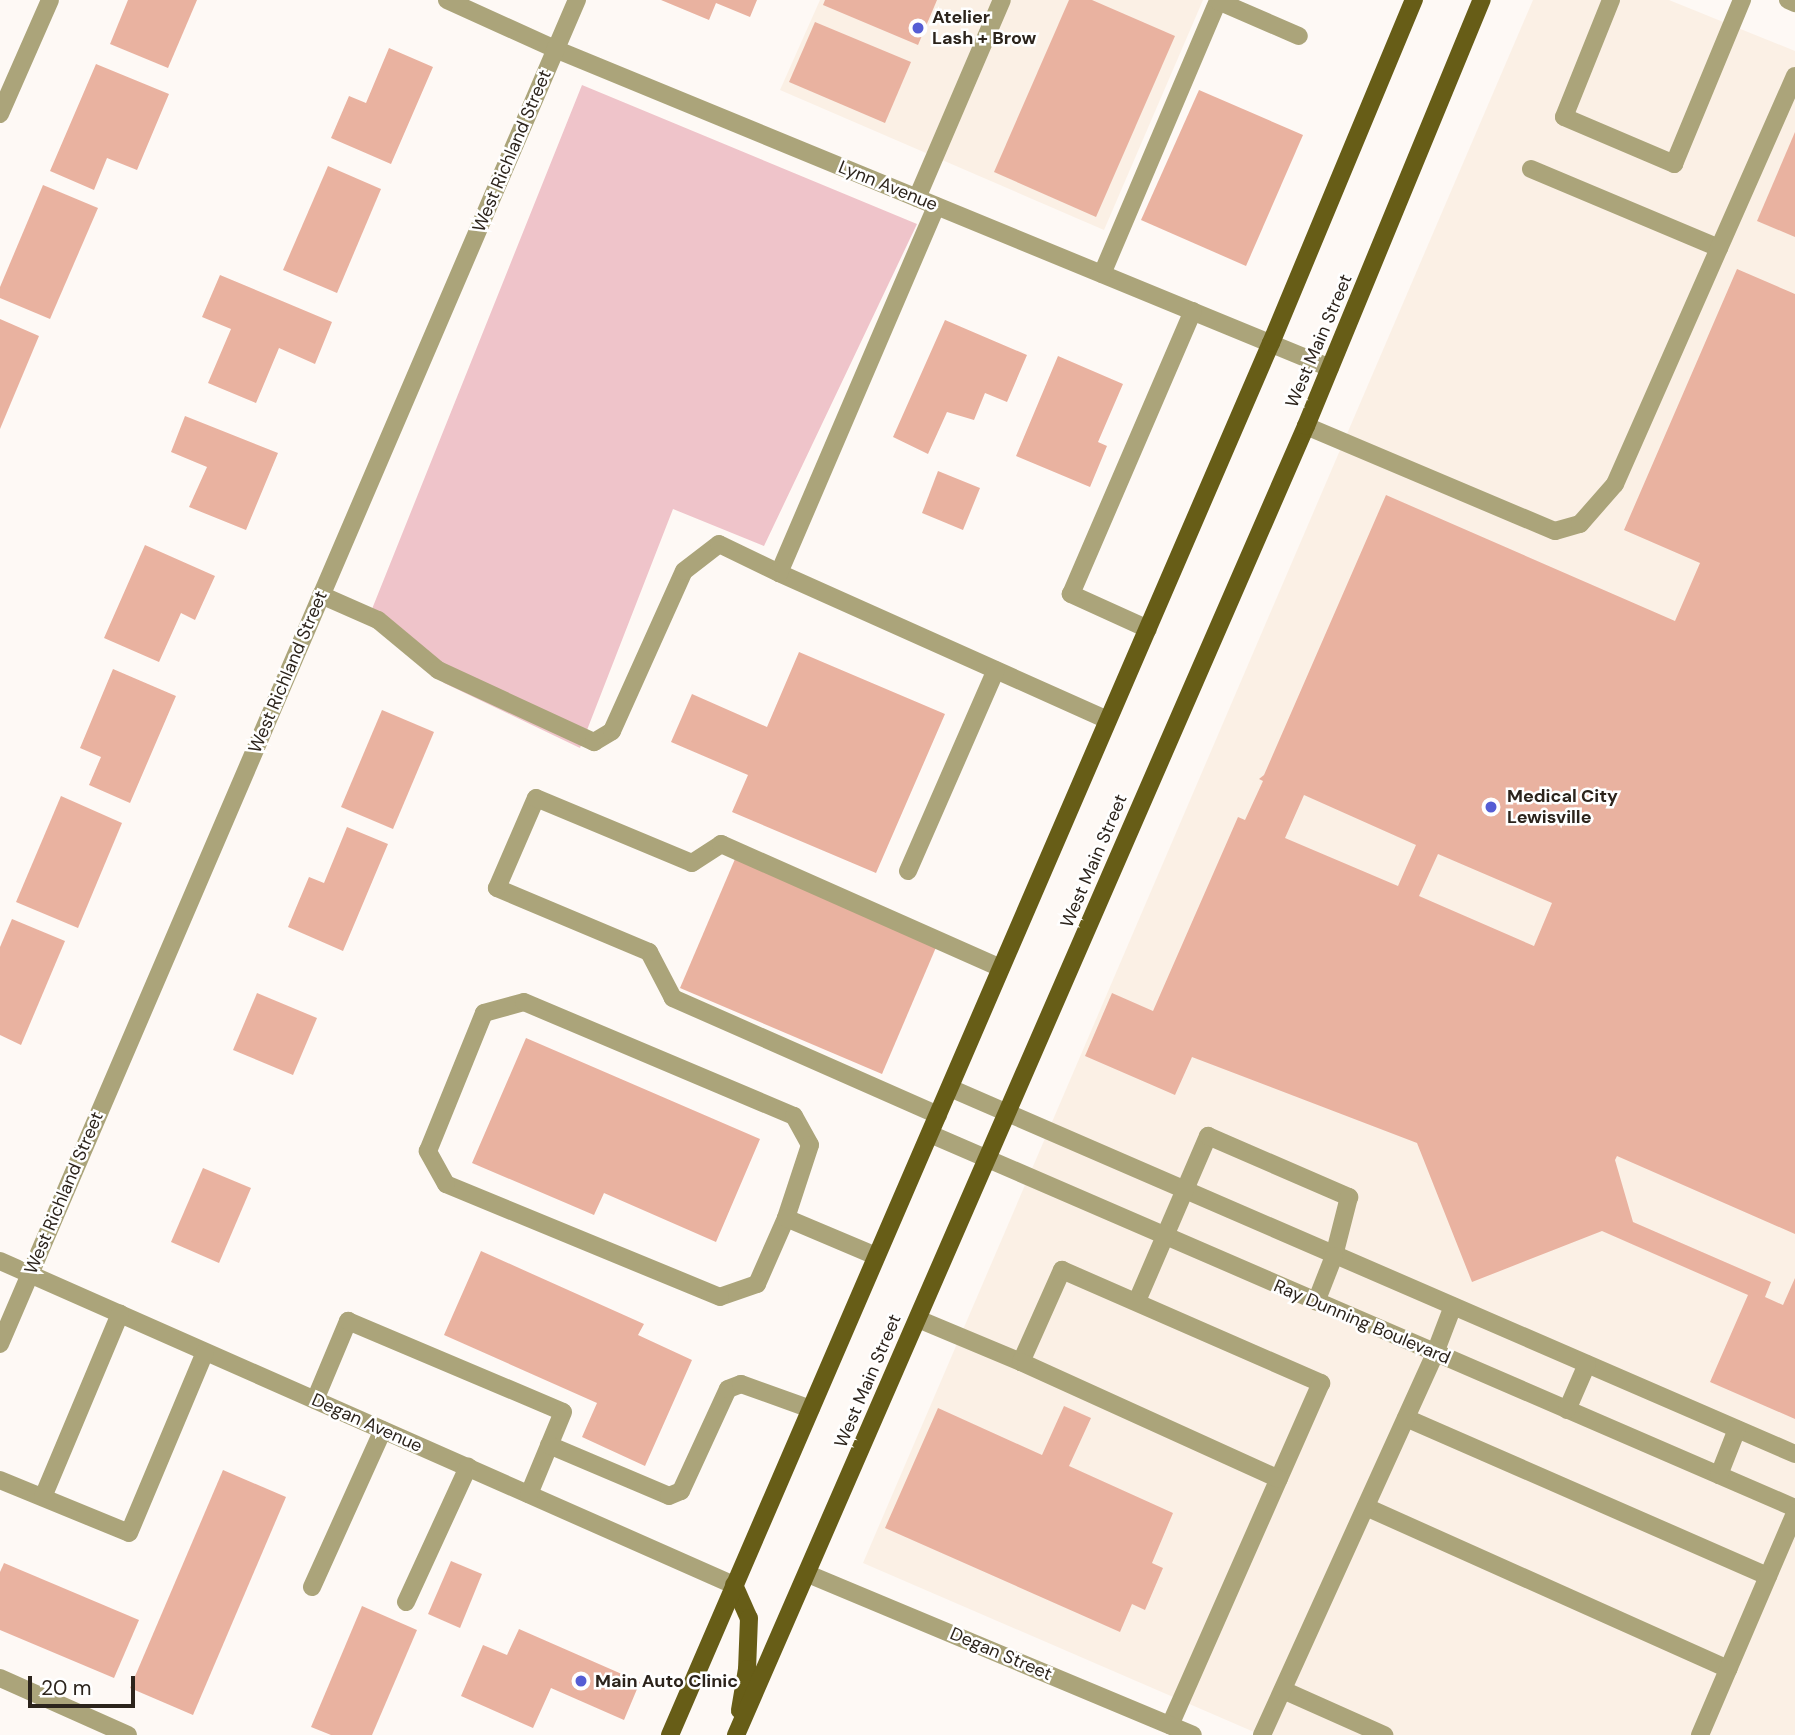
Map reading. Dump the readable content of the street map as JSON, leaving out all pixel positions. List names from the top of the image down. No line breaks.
{"streets":{"main road":["West Main Street"],"street":["West Richland Street","Lynn Avenue","Ray Dunning Boulevard","Degan Avenue","Degan Street"]},"crossings":[["West Richland Street","Lynn Avenue"],["West Richland Street","Degan Avenue"],["Lynn Avenue","West Main Street"],["West Main Street","Ray Dunning Boulevard"],["West Main Street","Degan Street"]],"places":["Atelier Lash + Brow","Medical City Lewisville","Main Auto Clinic"],"scale_bar":"20 m"}
